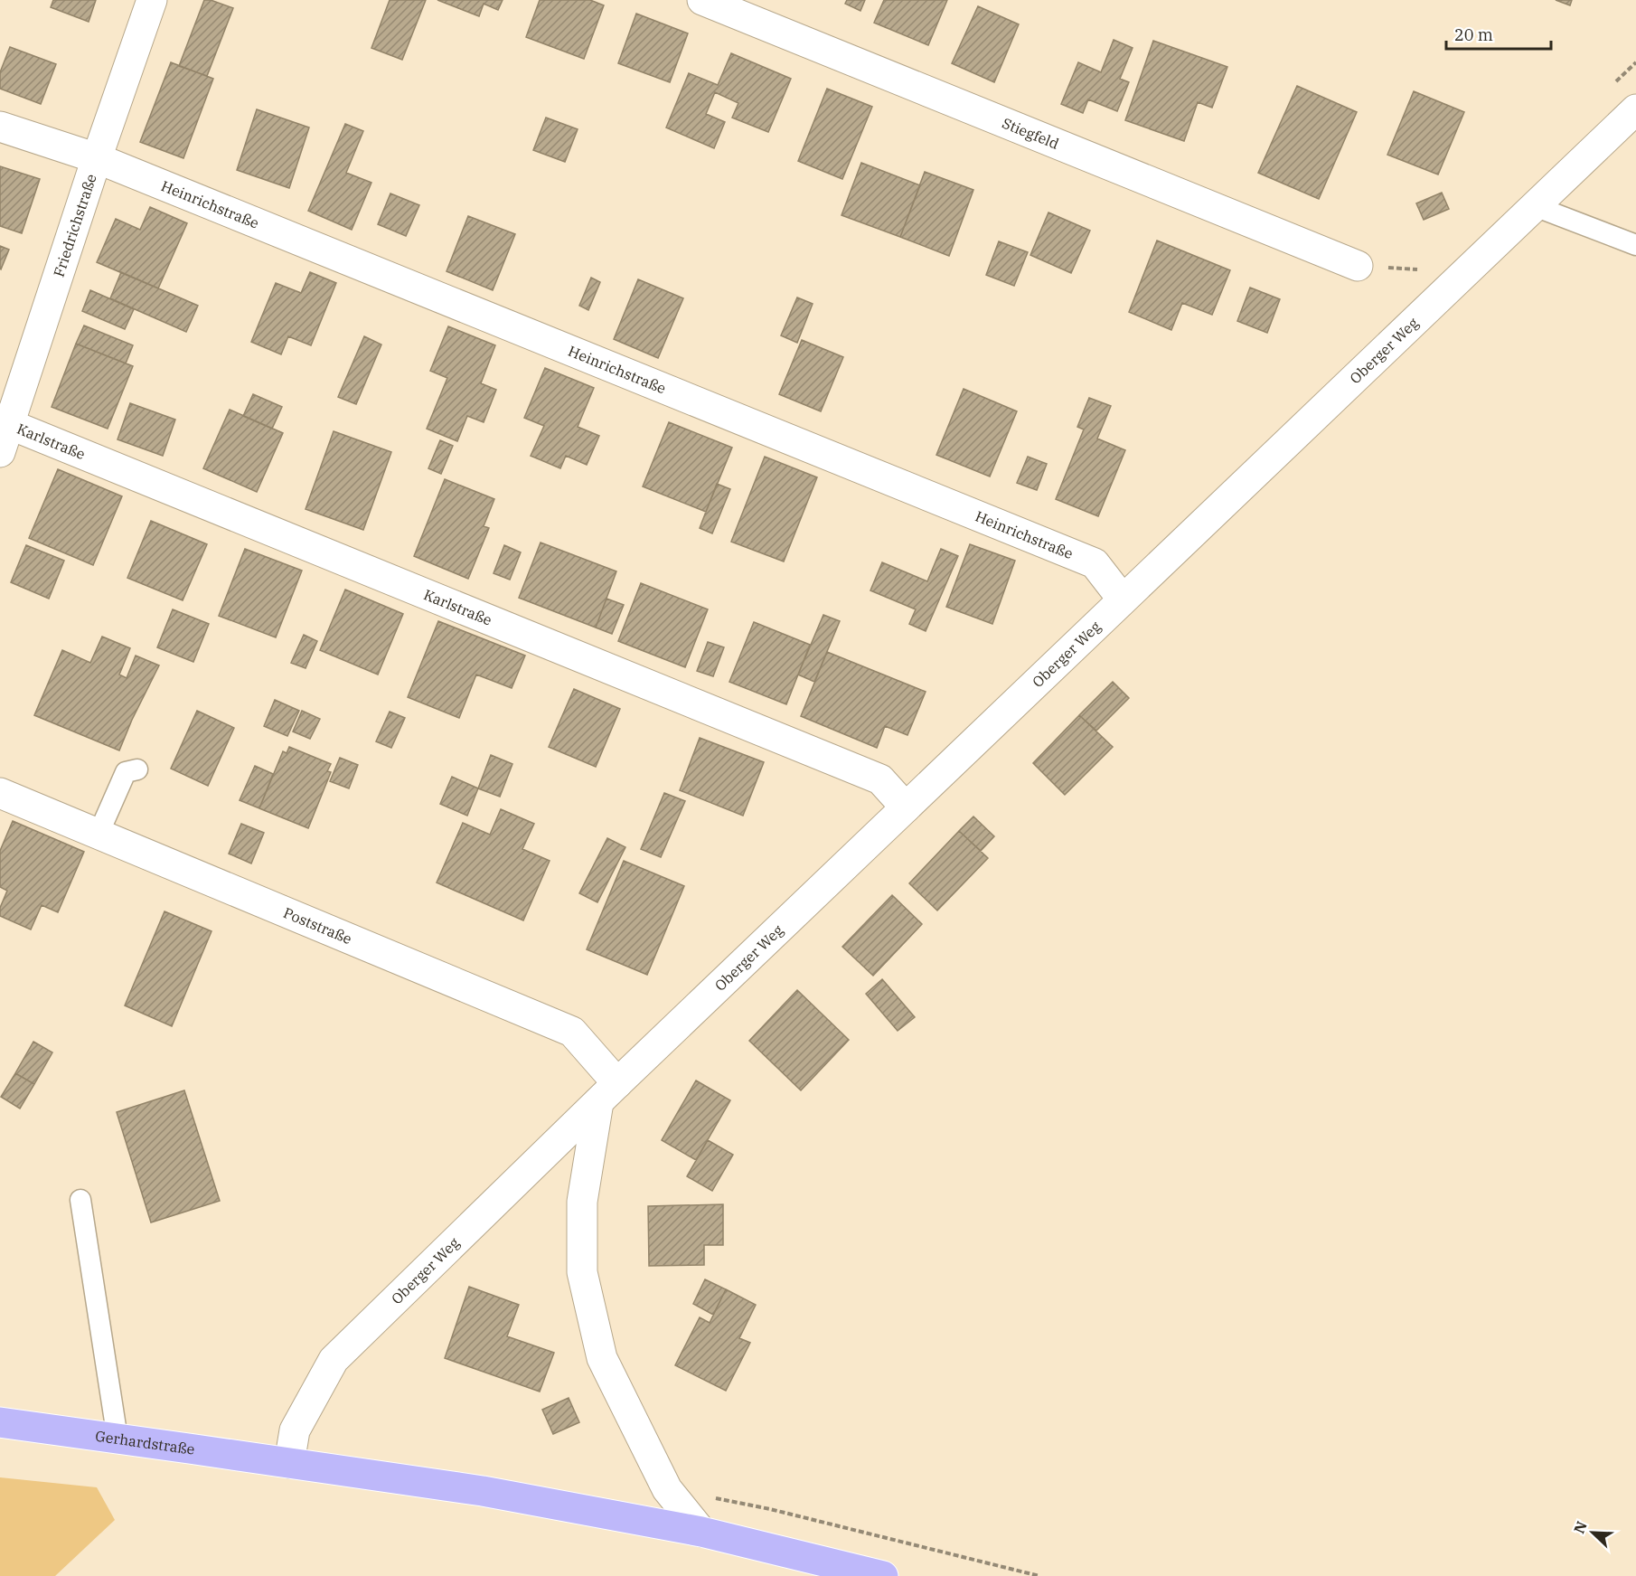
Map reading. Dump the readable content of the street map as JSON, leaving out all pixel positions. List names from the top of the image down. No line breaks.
{"streets":{"main road":["Gerhardstraße"],"street":["Stiegfeld","Heinrichstraße","Friedrichstraße","Oberger Weg","Karlstraße","Poststraße"]},"crossings":[["Heinrichstraße","Friedrichstraße"],["Heinrichstraße","Oberger Weg"],["Friedrichstraße","Karlstraße"],["Oberger Weg","Karlstraße"],["Oberger Weg","Poststraße"],["Oberger Weg","Gerhardstraße"]],"scale_bar":"20 m","north":"top left"}
